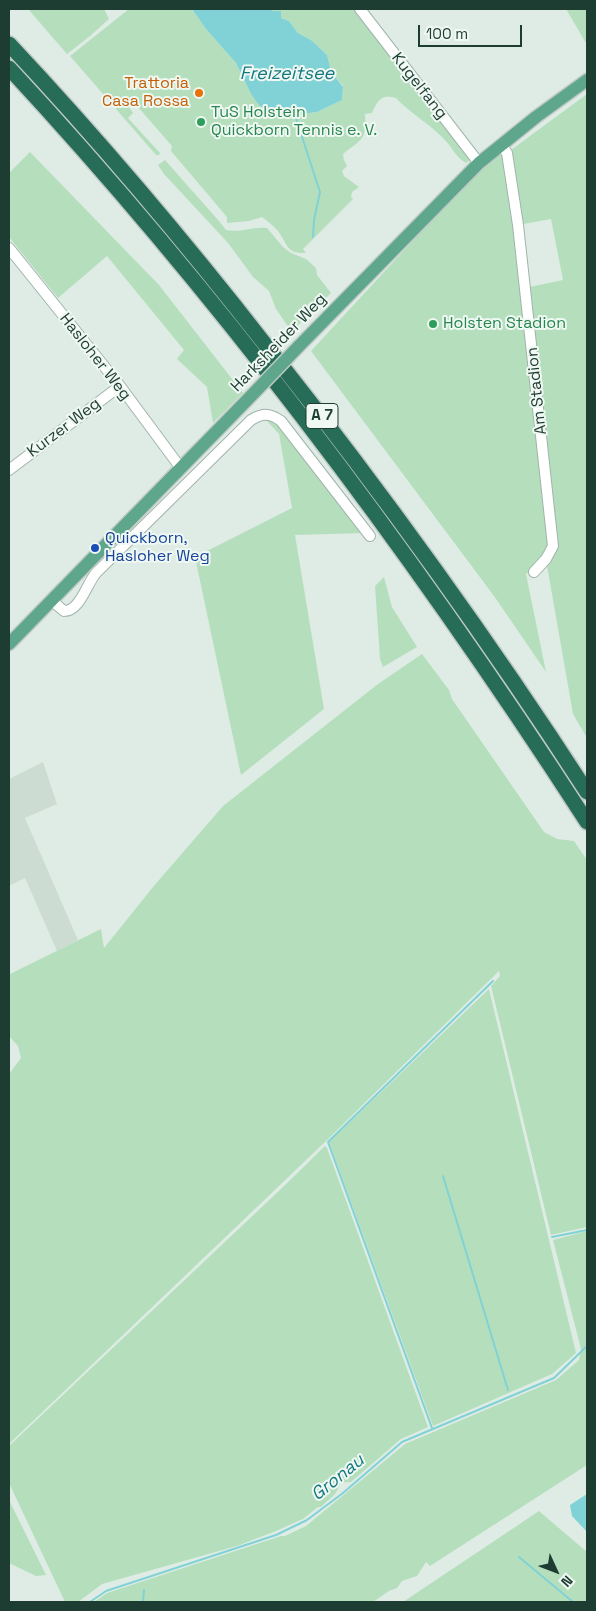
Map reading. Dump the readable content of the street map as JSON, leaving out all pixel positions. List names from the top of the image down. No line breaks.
{"streets":{"highway":["A 7"],"main road":["Harksheider Weg"],"street":["Kugelfang","Hasloher Weg","Am Stadion","Kurzer Weg"]},"crossings":[["Kugelfang","Harksheider Weg"],["Harksheider Weg","Hasloher Weg"],["Harksheider Weg","Am Stadion"],["Hasloher Weg","Kurzer Weg"]],"water":["Freizeitsee","Gronau"],"places":["Trattoria Casa Rossa","TuS Holstein Quickborn Tennis e. V.","Holsten Stadion","Quickborn, Hasloher Weg"],"scale_bar":"100 m","north":"bottom right"}
